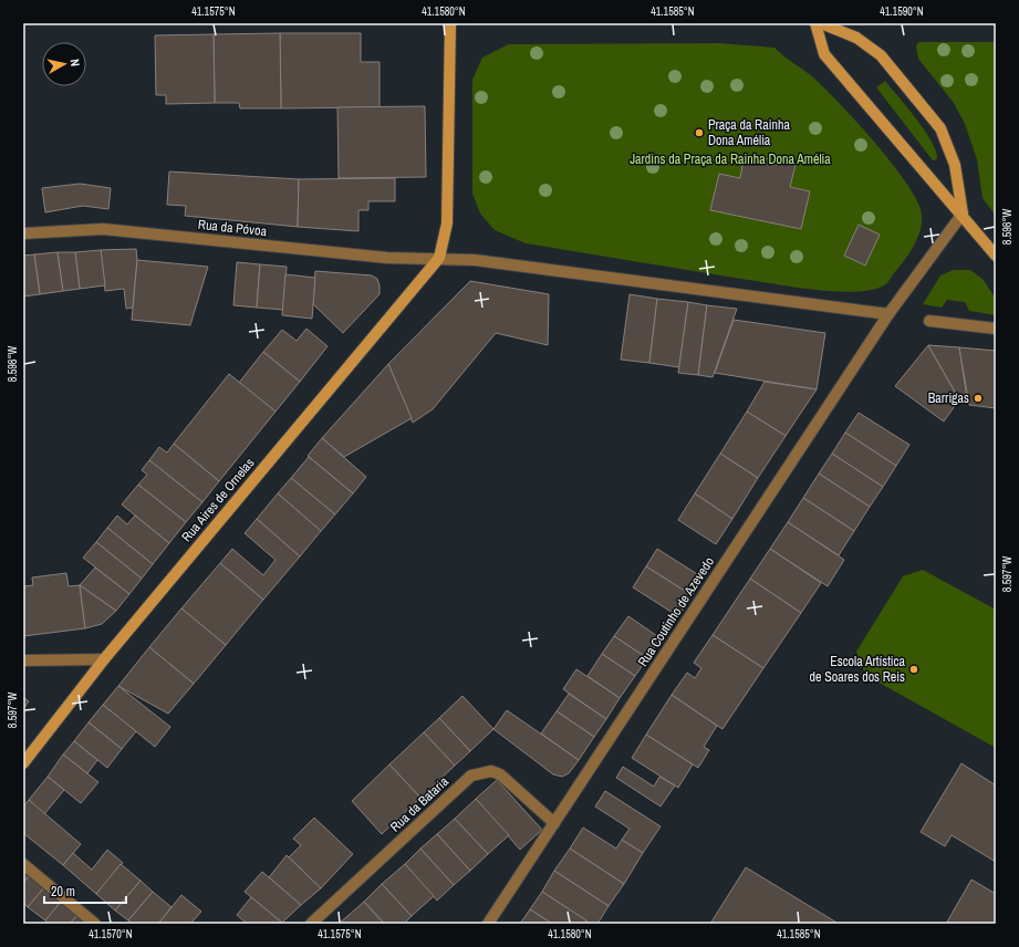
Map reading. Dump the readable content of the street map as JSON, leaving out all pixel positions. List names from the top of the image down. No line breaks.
{"streets":{"street":["Rua da Póvoa","Rua Aires de Ornelas","Rua Coutinho de Azevedo","Rua da Bataria"]},"crossings":[["Rua da Póvoa","Rua Aires de Ornelas"],["Rua Coutinho de Azevedo","Rua da Bataria"]],"parks":["Jardins da Praça da Rainha Dona Amélia"],"places":["Praça da Rainha Dona Amélia","Barrigas","Escola Artística de Soares dos Reis"],"scale_bar":"20 m","north":"right","coordinates":["41.1575°N","41.1580°N","41.1585°N","41.1590°N","8.598°W","8.597°W","41.1570°N"]}
